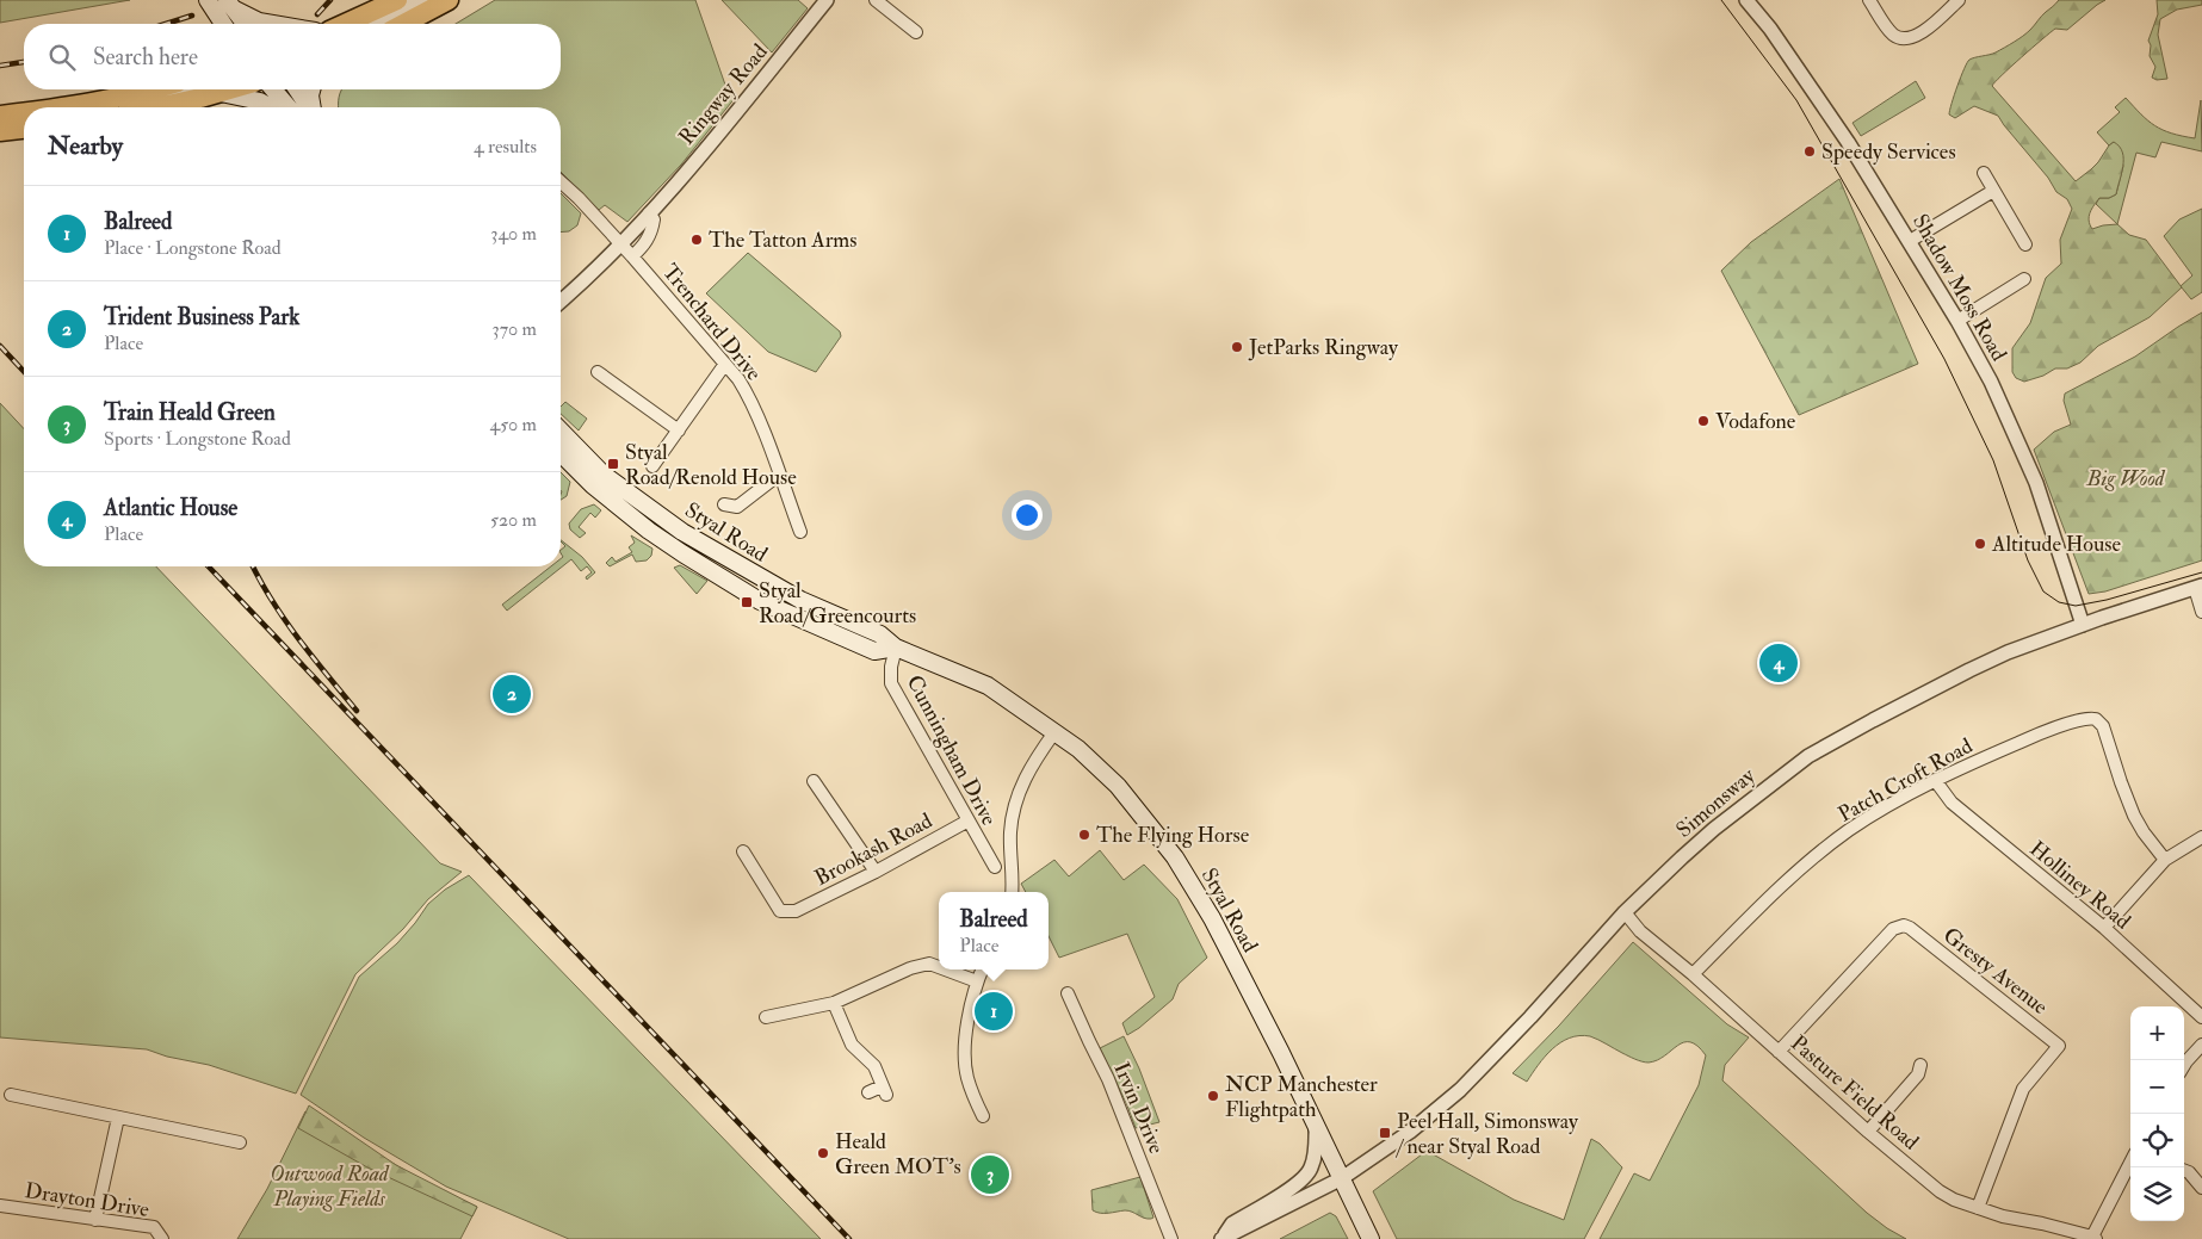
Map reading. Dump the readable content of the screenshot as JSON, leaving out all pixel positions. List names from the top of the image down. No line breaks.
{"streets":{"main road":["Styal Road"],"street":["Ringway Road","Shadow Moss Road","Trenchard Drive","Cunningham Drive","Patch Croft Road","Simonsway","Brookash Road","Holliney Road","Gresty Avenue","Pasture Field Road","Irvin Drive","Drayton Drive"]},"crossings":[["Ringway Road","Trenchard Drive"],["Shadow Moss Road","Simonsway"],["Styal Road","Cunningham Drive"],["Styal Road","Simonsway"],["Cunningham Drive","Brookash Road"],["Patch Croft Road","Holliney Road"],["Patch Croft Road","Pasture Field Road"],["Simonsway","Pasture Field Road"],["Gresty Avenue","Pasture Field Road"]],"parks":["Big Wood","Outwood Road Playing Fields"],"places":{"other":["Speedy Services","The Tatton Arms","JetParks Ringway","Vodafone","Altitude House","The Flying Horse","NCP Manchester Flightpath","Heald Green MOT's"],"transit":["Styal Road/Renold House","Styal Road/Greencourts","Peel Hall, Simonsway / near Styal Road"]},"page":{"search":"Search here","heading":["Nearby","4 results"],"list":[{"mark":"1","name":"Balreed","note":"Place · Longstone Road","value":"340 m"},{"mark":"2","name":"Trident Business Park","note":"Place","value":"370 m"},{"mark":"3","name":"Train Heald Green","note":"Sports · Longstone Road","value":"450 m"},{"mark":"4","name":"Atlantic House","note":"Place","value":"520 m"}],"pins":["4","2","1","3"],"popup":["Balreed","Place"],"map_buttons":["+","−"]}}
